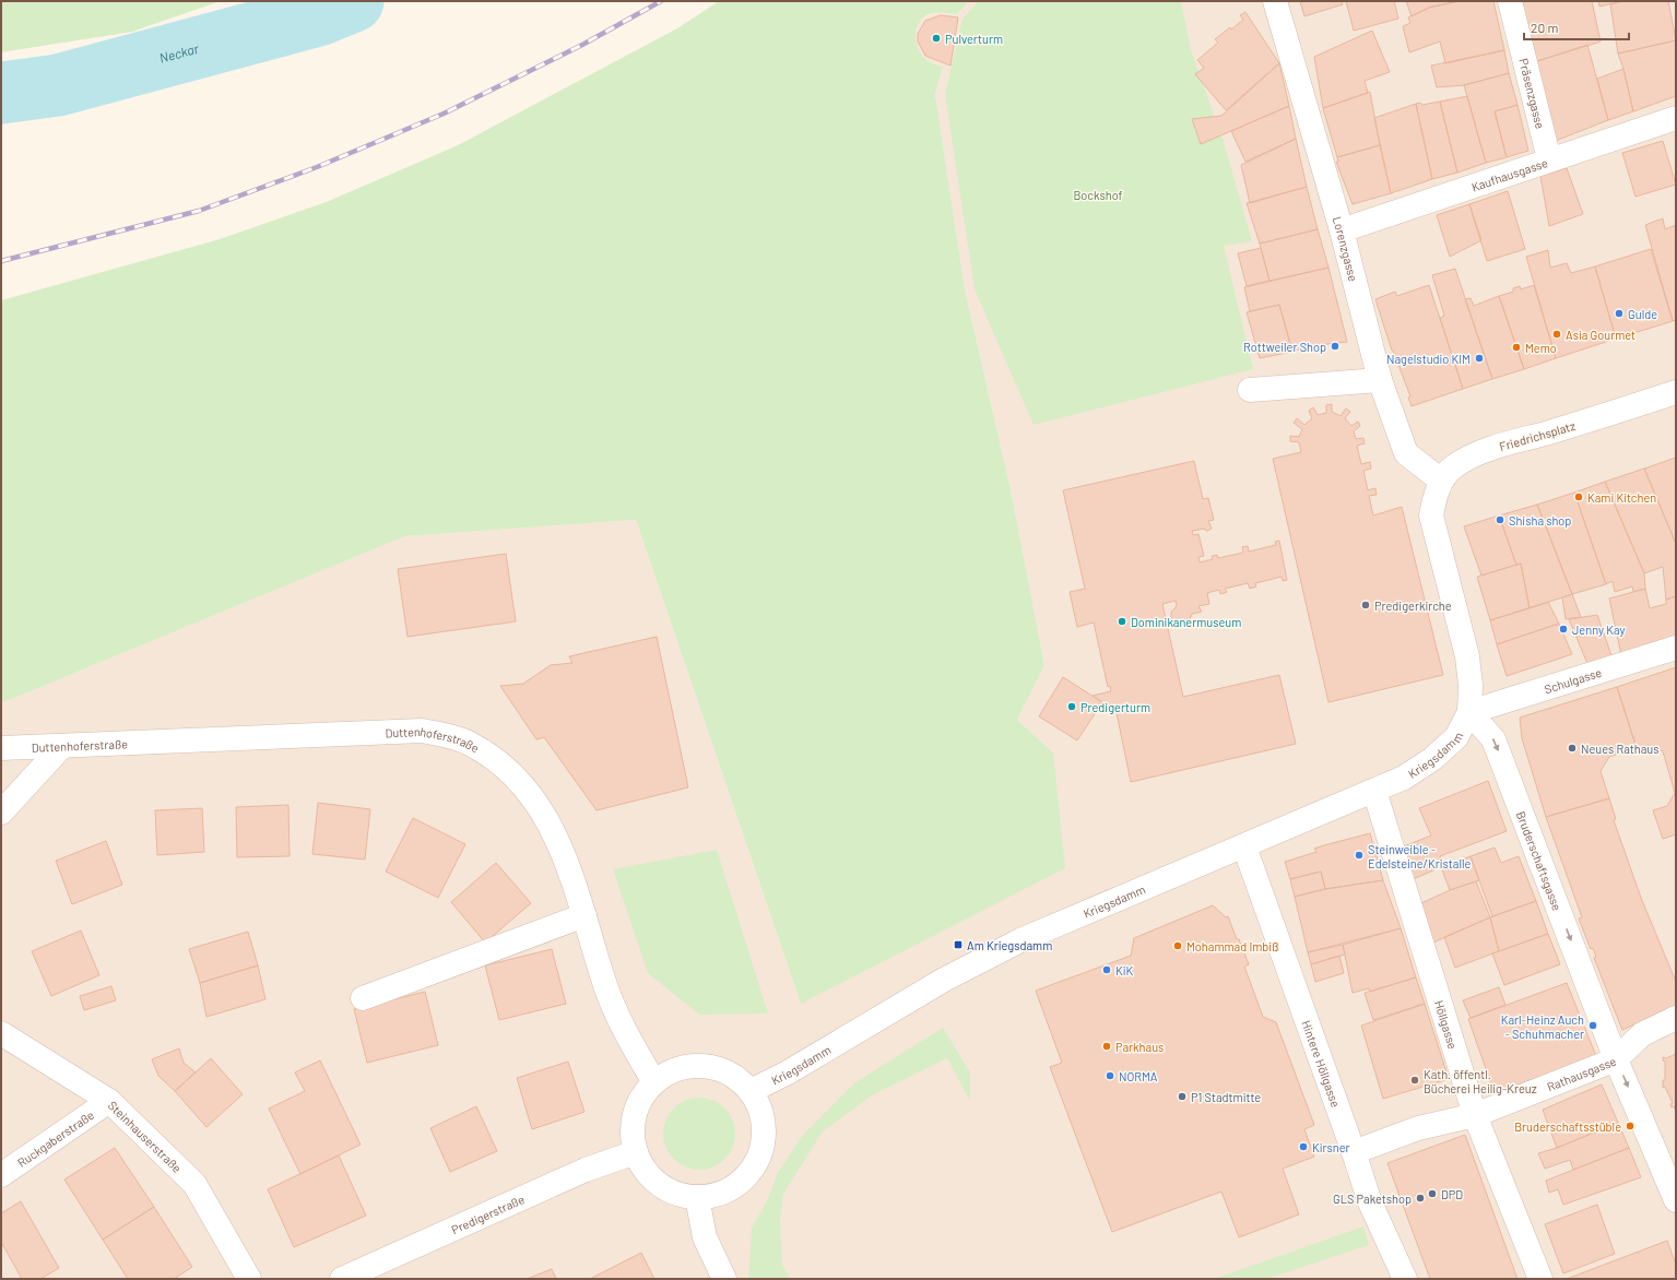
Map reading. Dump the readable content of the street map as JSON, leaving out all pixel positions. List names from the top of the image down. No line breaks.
{"streets":{"street":["Präsenzgasse","Kaufhausgasse","Lorenzgasse","Friedrichsplatz","Schulgasse","Duttenhoferstraße","Kriegsdamm","Bruderschaftsgasse","Höllgasse","Hintere Höllgasse","Rathausgasse","Steinhauserstraße","Ruckgaberstraße","Predigerstraße"]},"crossings":[["Präsenzgasse","Kaufhausgasse"],["Kaufhausgasse","Lorenzgasse"],["Lorenzgasse","Friedrichsplatz"],["Friedrichsplatz","Schulgasse"],["Friedrichsplatz","Kriegsdamm"],["Friedrichsplatz","Bruderschaftsgasse"],["Schulgasse","Kriegsdamm"],["Schulgasse","Bruderschaftsgasse"],["Duttenhoferstraße","Kriegsdamm"],["Duttenhoferstraße","Predigerstraße"],["Kriegsdamm","Bruderschaftsgasse"],["Kriegsdamm","Höllgasse"],["Kriegsdamm","Hintere Höllgasse"],["Kriegsdamm","Predigerstraße"],["Bruderschaftsgasse","Rathausgasse"],["Höllgasse","Rathausgasse"],["Hintere Höllgasse","Rathausgasse"],["Steinhauserstraße","Ruckgaberstraße"]],"one_way":["Bruderschaftsgasse"],"water":["Neckar"],"parks":["Bockshof"],"places":{"other":["Pulverturm","Gulde","Asia Gourmet","Rottweiler Shop","Memo","Nagelstudio KIM","Kami Kitchen","Shisha shop","Predigerkirche","Dominikanermuseum","Jenny Kay","Predigerturm","Neues Rathaus","Steinweible - Edelsteine/Kristalle","Mohammad Imbiß","KiK","Karl-Heinz Auch - Schuhmacher","Parkhaus","NORMA","Kath. öffentl. Bücherei Heilig-Kreuz","P1 Stadtmitte","Bruderschaftsstüble","Kirsner","DPD","GLS Paketshop"],"transit":["Am Kriegsdamm"]},"scale_bar":"20 m"}
